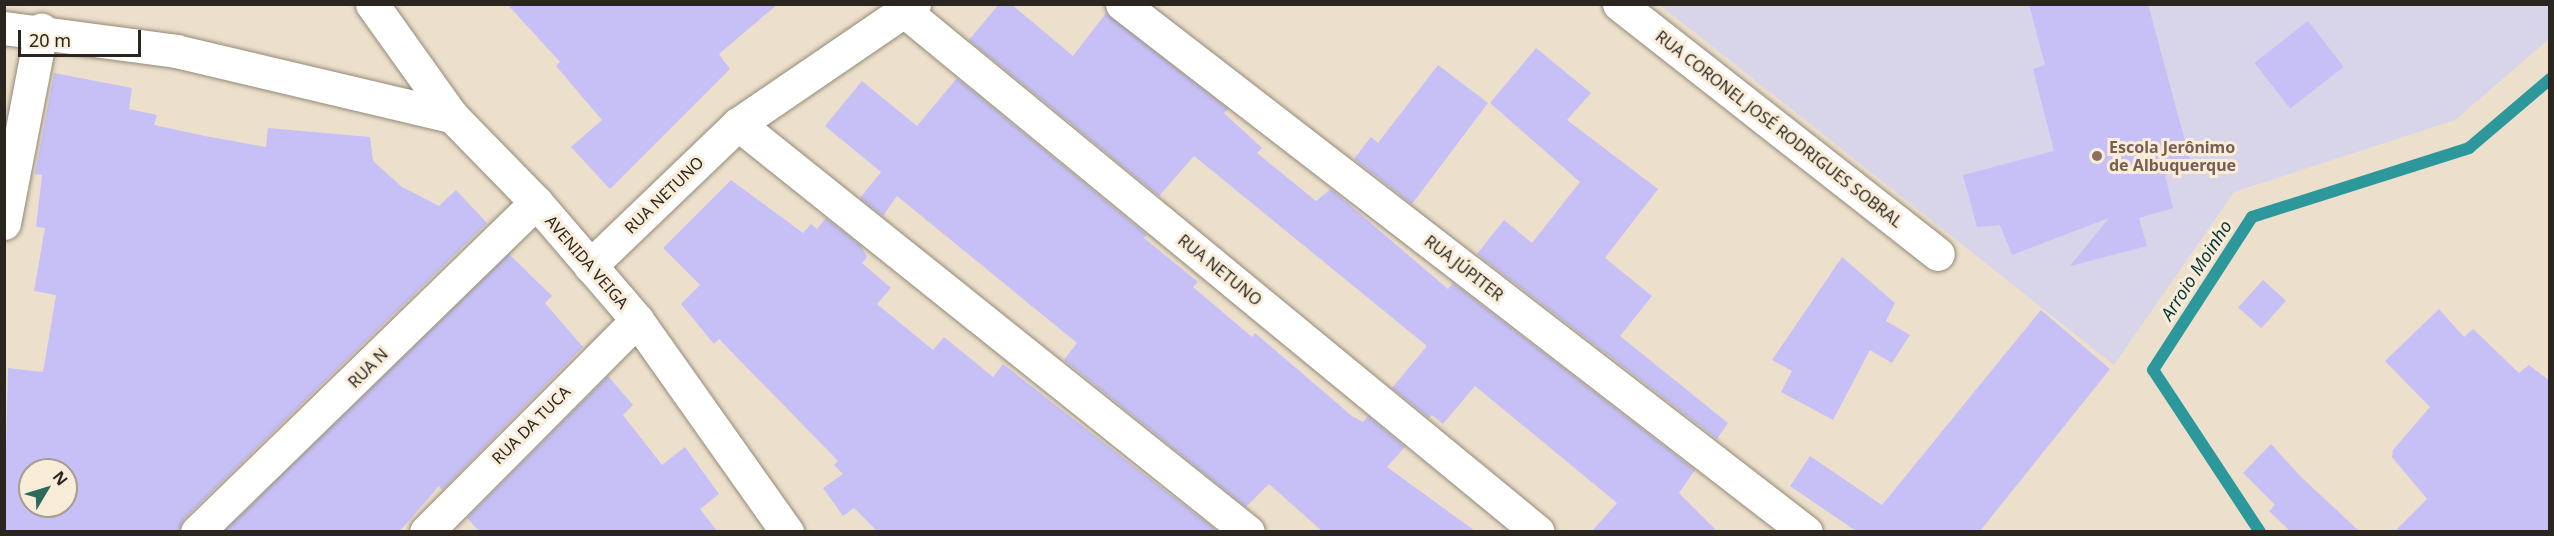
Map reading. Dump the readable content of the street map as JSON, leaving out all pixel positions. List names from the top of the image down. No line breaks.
{"streets":{"street":["RUA CORONEL JOSÉ RODRIGUES SOBRAL","RUA NETUNO","AVENIDA VEIGA","RUA JÚPITER","RUA N","RUA DA TUCA"]},"crossings":[["RUA NETUNO","AVENIDA VEIGA"],["AVENIDA VEIGA","RUA N"],["AVENIDA VEIGA","RUA DA TUCA"]],"water":["Arroio Moinho"],"places":["Escola Jerônimo de Albuquerque"],"scale_bar":"20 m","north":"top right"}
